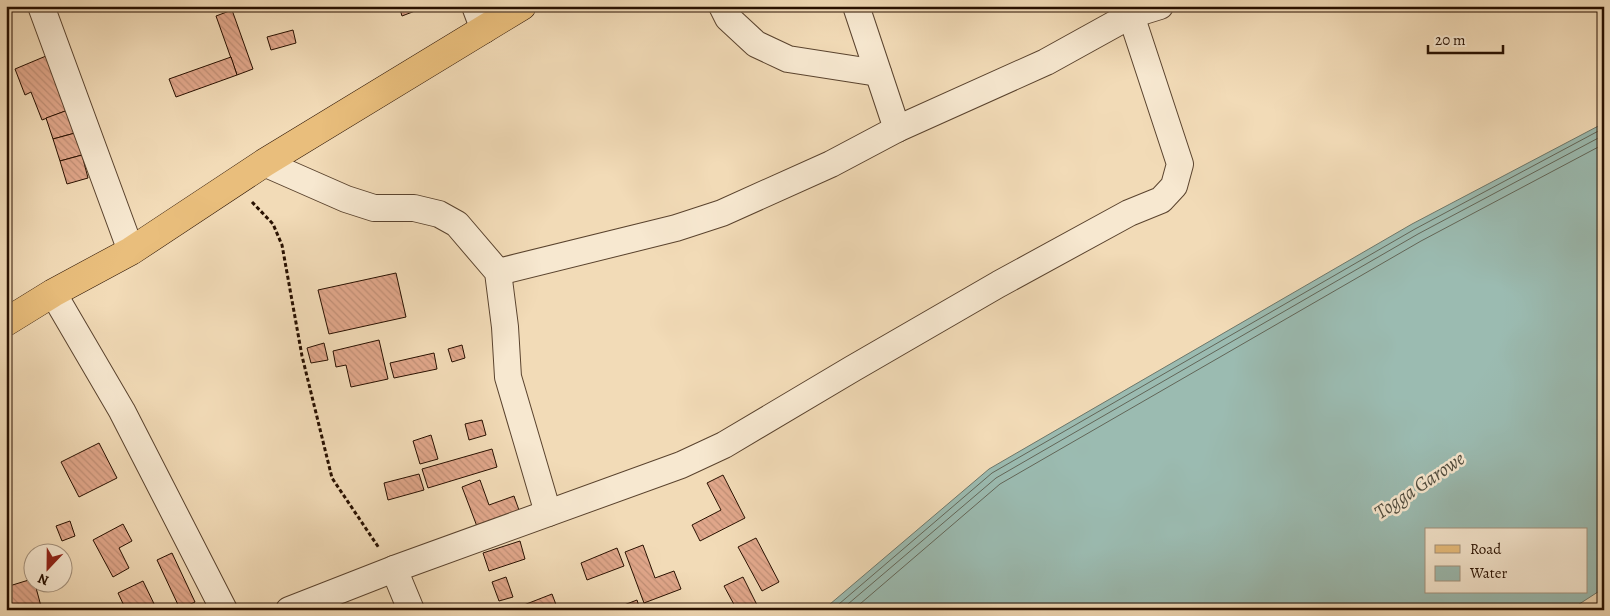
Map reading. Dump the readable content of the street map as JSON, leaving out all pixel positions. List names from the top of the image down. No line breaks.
{"water":["Togga Garowe"],"legend":["Road","Water"],"scale_bar":"20 m","north":"bottom"}
